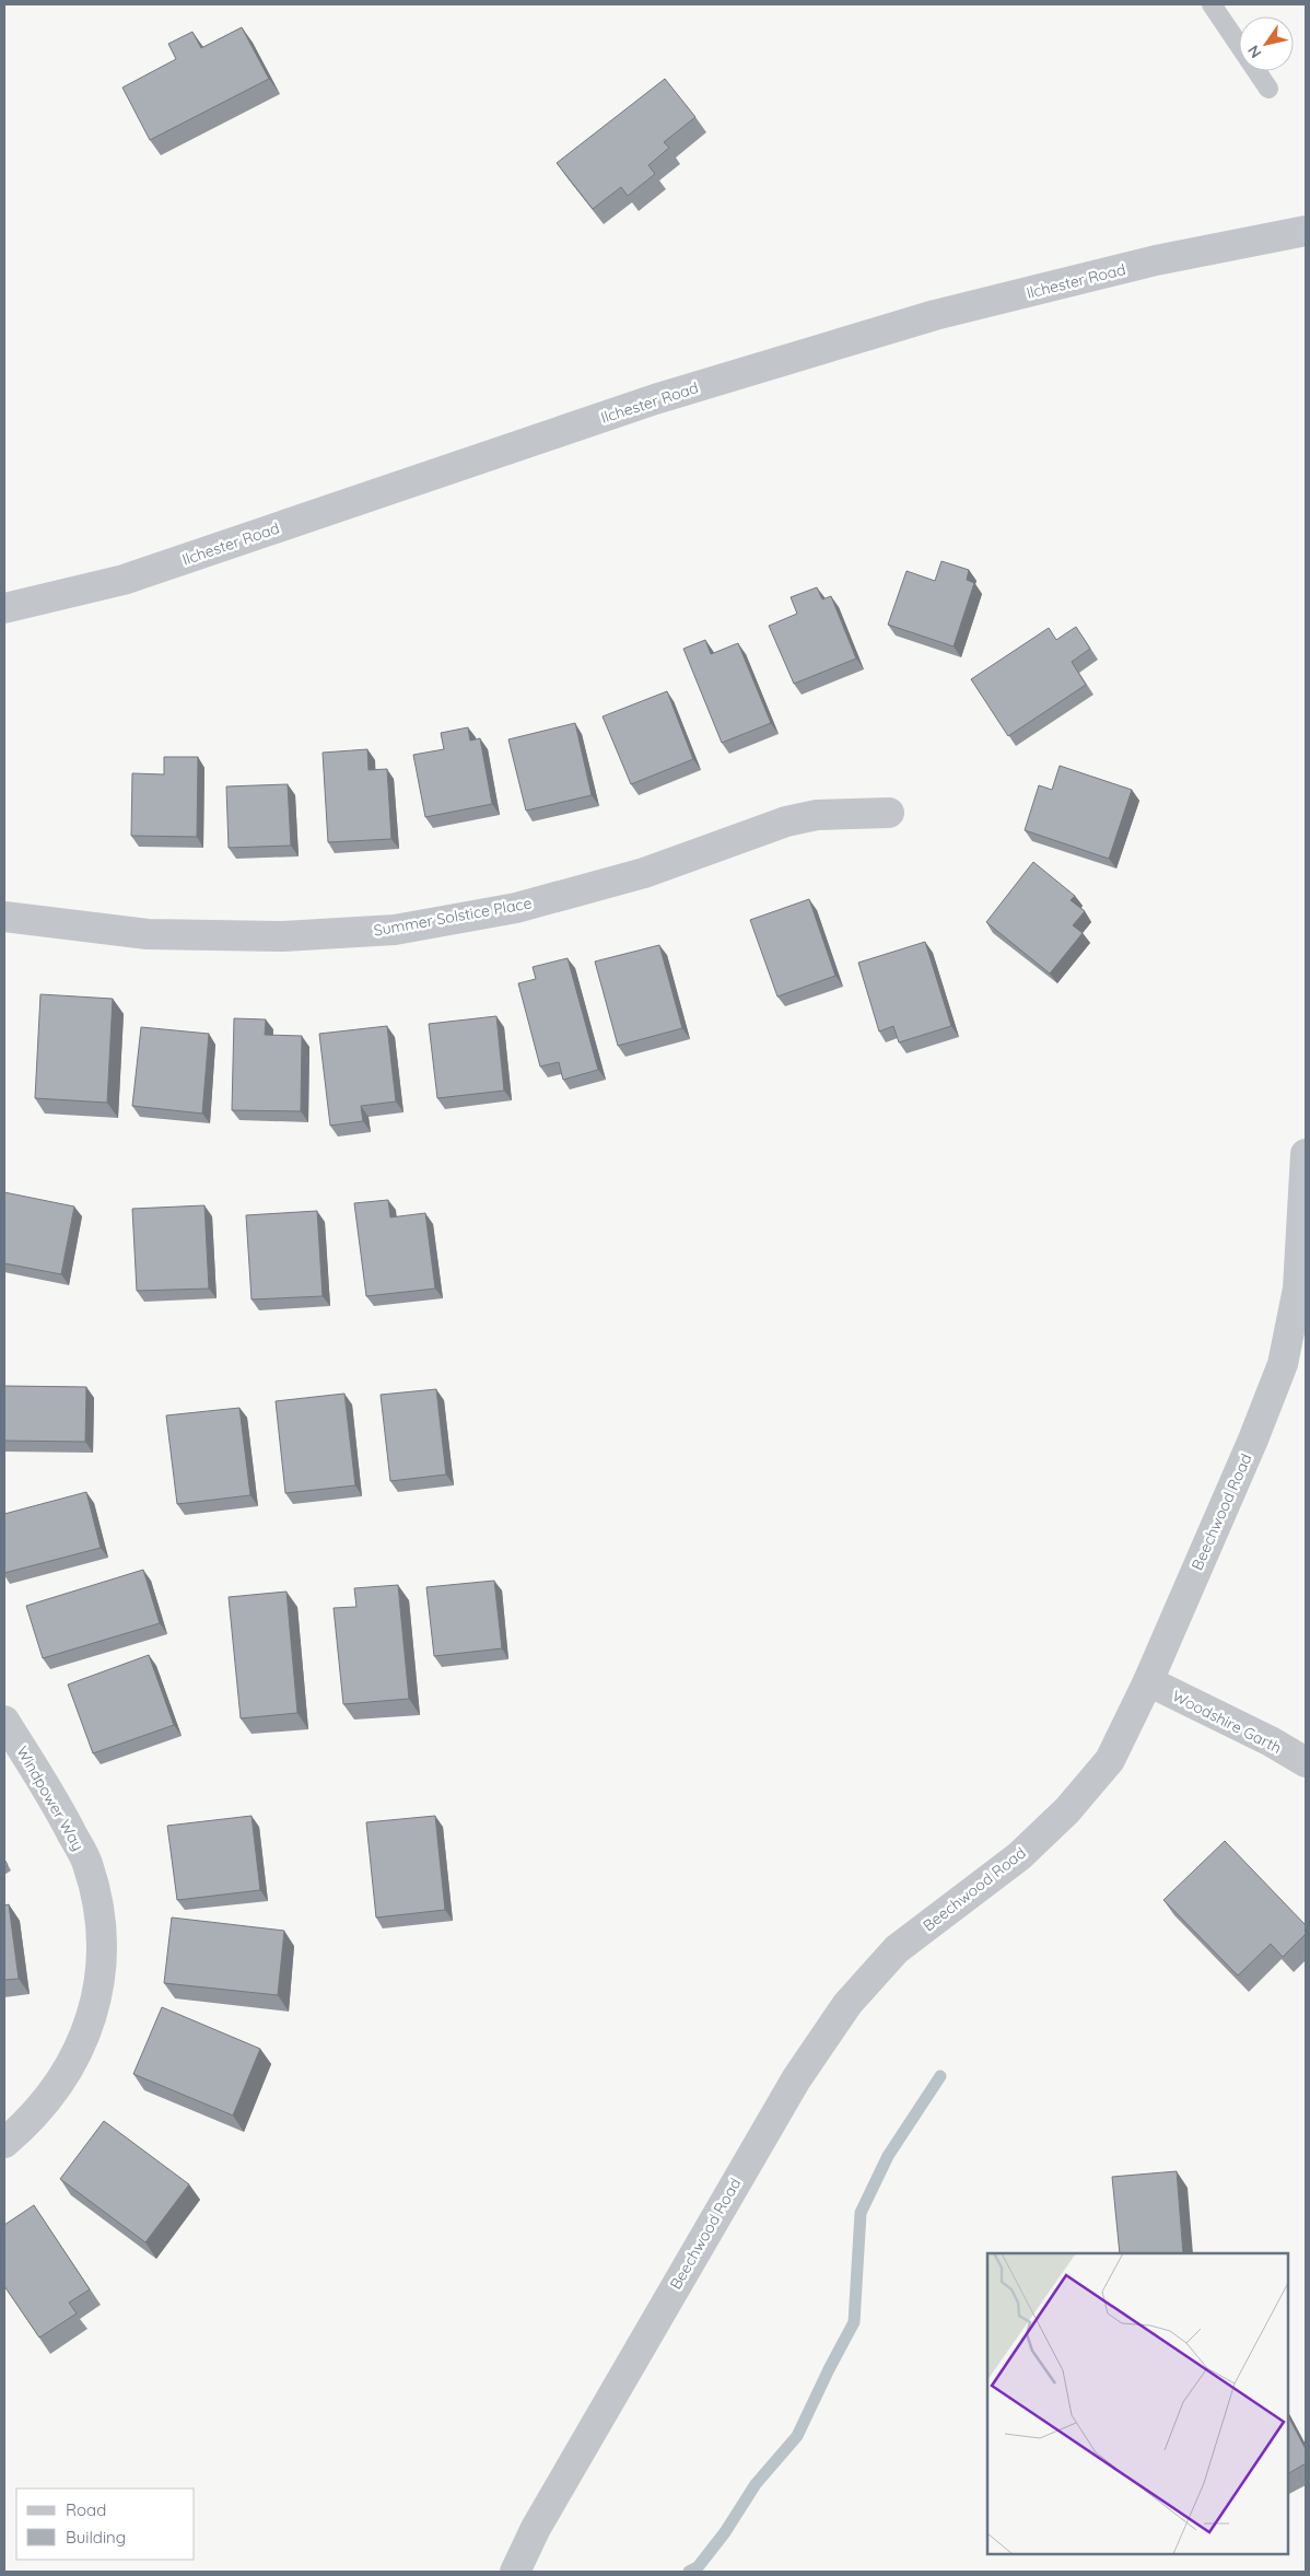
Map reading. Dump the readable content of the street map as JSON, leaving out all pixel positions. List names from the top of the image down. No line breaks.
{"streets":{"street":["Ilchester Road","Summer Solstice Place","Beechwood Road","Woodshire Garth","Windpower Way"]},"crossings":[["Beechwood Road","Woodshire Garth"]],"legend":["Road","Building"],"north":"bottom left"}
